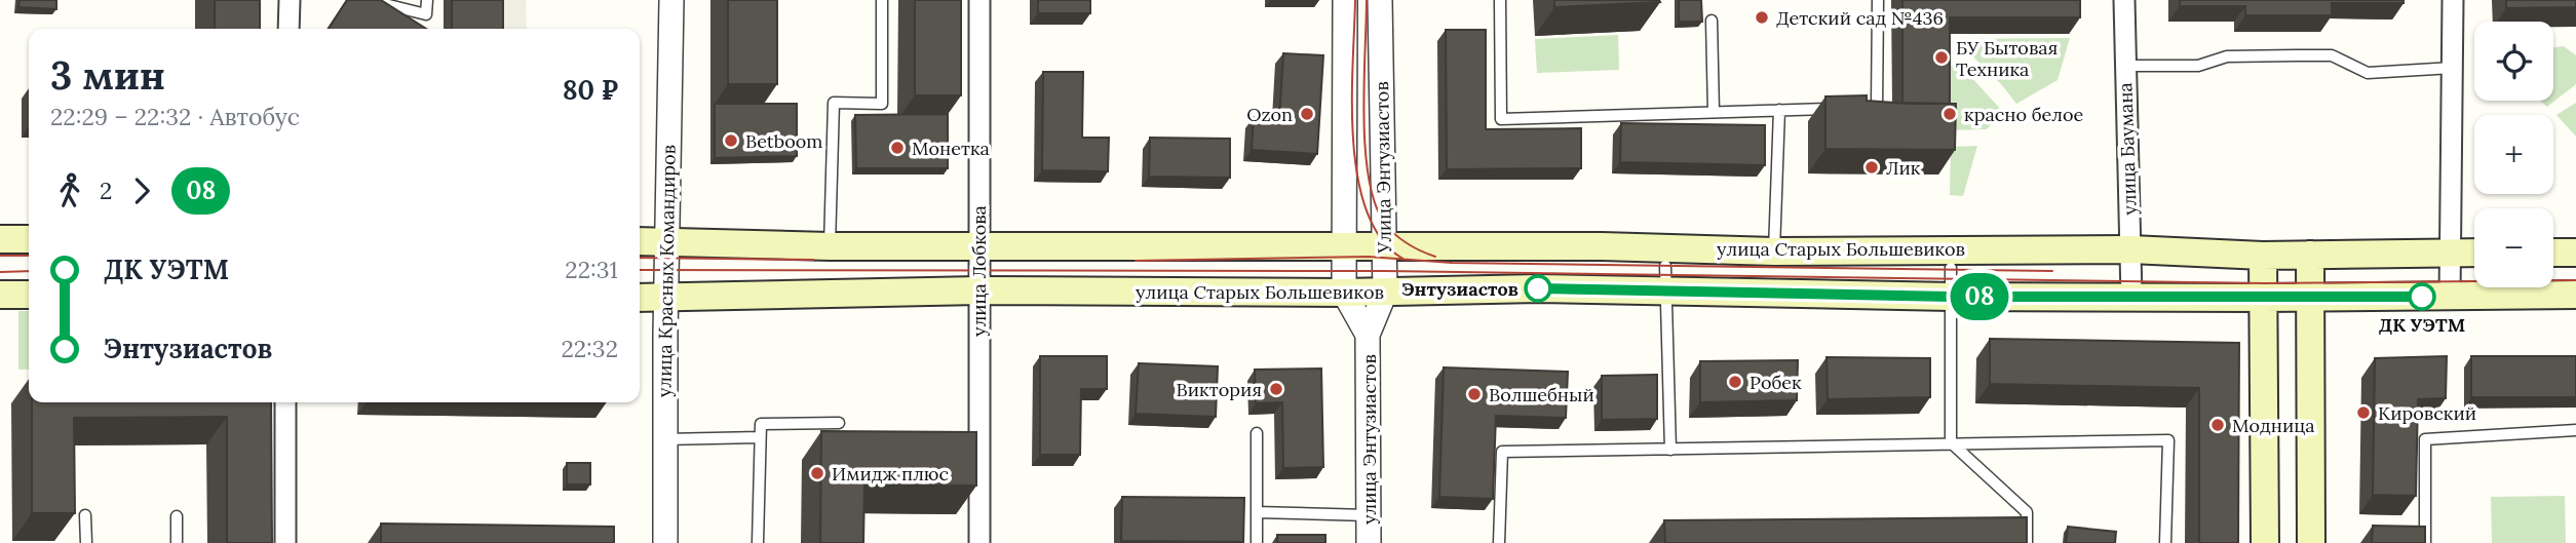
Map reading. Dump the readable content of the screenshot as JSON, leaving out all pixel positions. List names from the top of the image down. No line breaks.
{"streets":{"main road":["улица Старых Большевиков"],"street":["улица Баумана","Улица Энтузиастов","улица Красных Командиров","улица Лобкова","улица Энтузиастов"]},"crossings":[["улица Баумана","улица Старых Большевиков"],["Улица Энтузиастов","улица Старых Большевиков"],["Улица Энтузиастов","улица Энтузиастов"],["улица Старых Большевиков","улица Красных Командиров"],["улица Старых Большевиков","улица Лобкова"]],"places":["Детский сад №436","БУ Бытовая Техника","Ozon","красно белое","Betboom","Монетка","Лик","Энтузиастов","ДК УЭТМ","Робек","Виктория","Волшебный","Кировский","Модница","Имидж плюс"],"lines":["bus line 08"],"page":{"on_map":"08","map_buttons":["+","−"],"heading":["3 мин","22:29 – 22:32 · Автобус","80 ₽"],"legs":["2","08"],"list":[{"name":"ДК УЭТМ","value":"22:31"},{"name":"Энтузиастов","value":"22:32"}]}}
